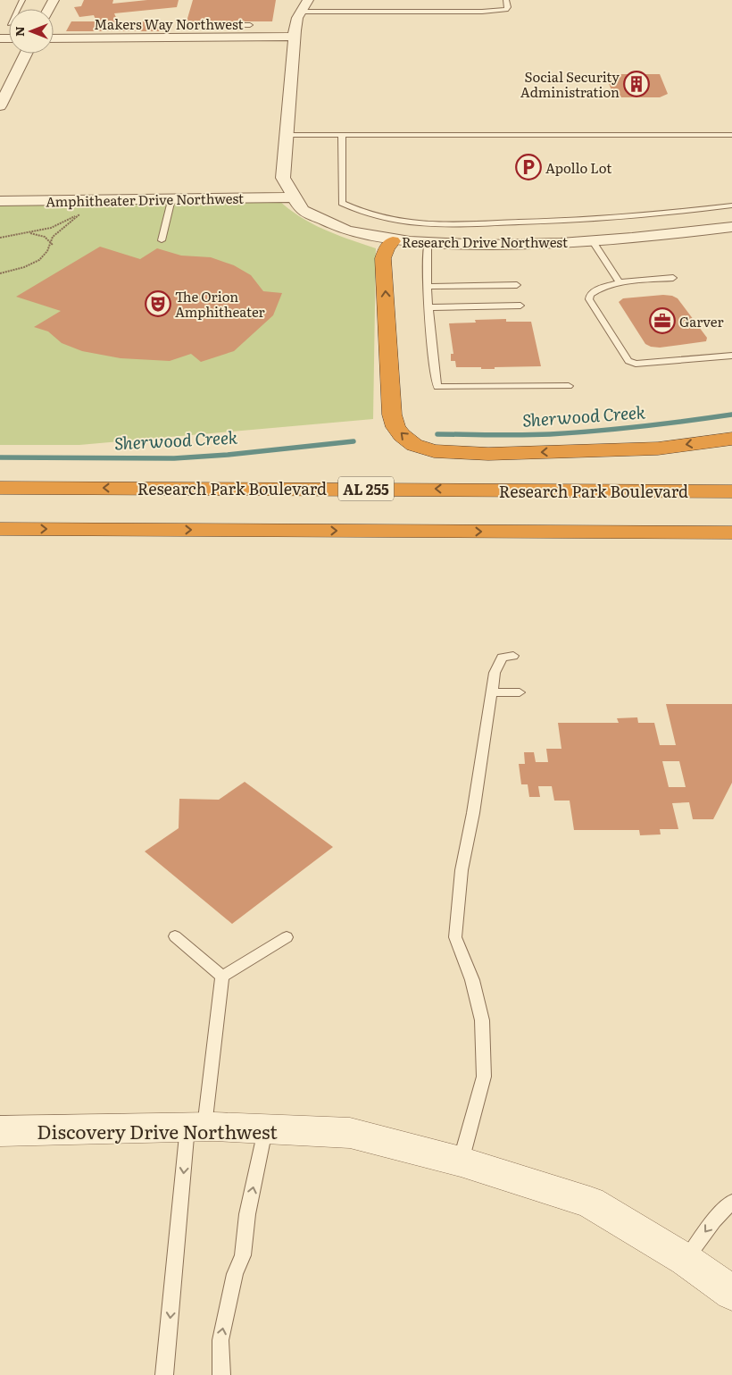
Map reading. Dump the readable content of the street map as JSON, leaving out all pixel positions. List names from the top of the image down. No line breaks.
{"streets":{"highway":["Research Park Boulevard","AL 255"],"street":["Makers Way Northwest","Amphitheater Drive Northwest","Research Drive Northwest","Discovery Drive Northwest"]},"crossings":[["Amphitheater Drive Northwest","Research Drive Northwest"]],"water":["Sherwood Creek"],"places":{"building":["Social Security Administration"],"parking":["Apollo Lot"],"theatre":["The Orion Amphitheater"],"office":["Garver"]},"north":"left"}
